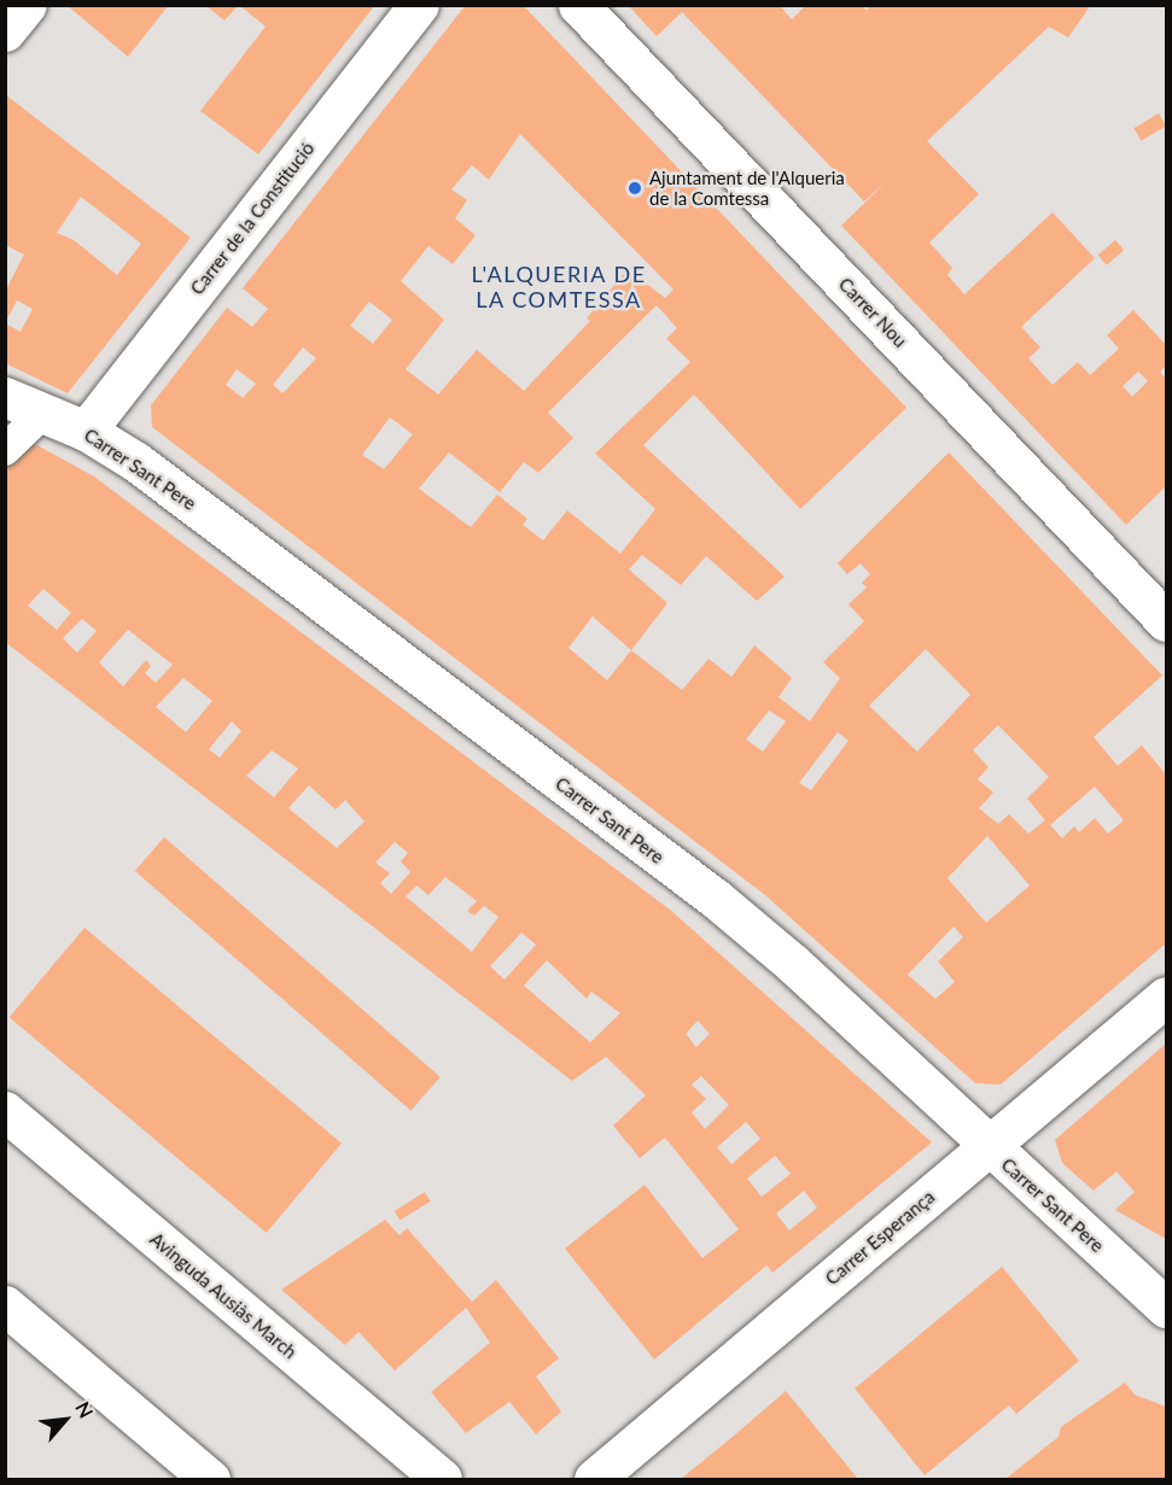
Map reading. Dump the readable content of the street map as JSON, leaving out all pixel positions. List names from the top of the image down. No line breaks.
{"streets":{"street":["Carrer de la Constitució","Carrer Nou","Carrer Sant Pere","Carrer Esperança","Avinguda Ausiàs March"]},"crossings":[["Carrer de la Constitució","Carrer Sant Pere"],["Carrer Sant Pere","Carrer Esperança"]],"districts":["L'ALQUERIA DE LA COMTESSA"],"places":["Ajuntament de l'Alqueria de la Comtessa"],"north":"top right"}
